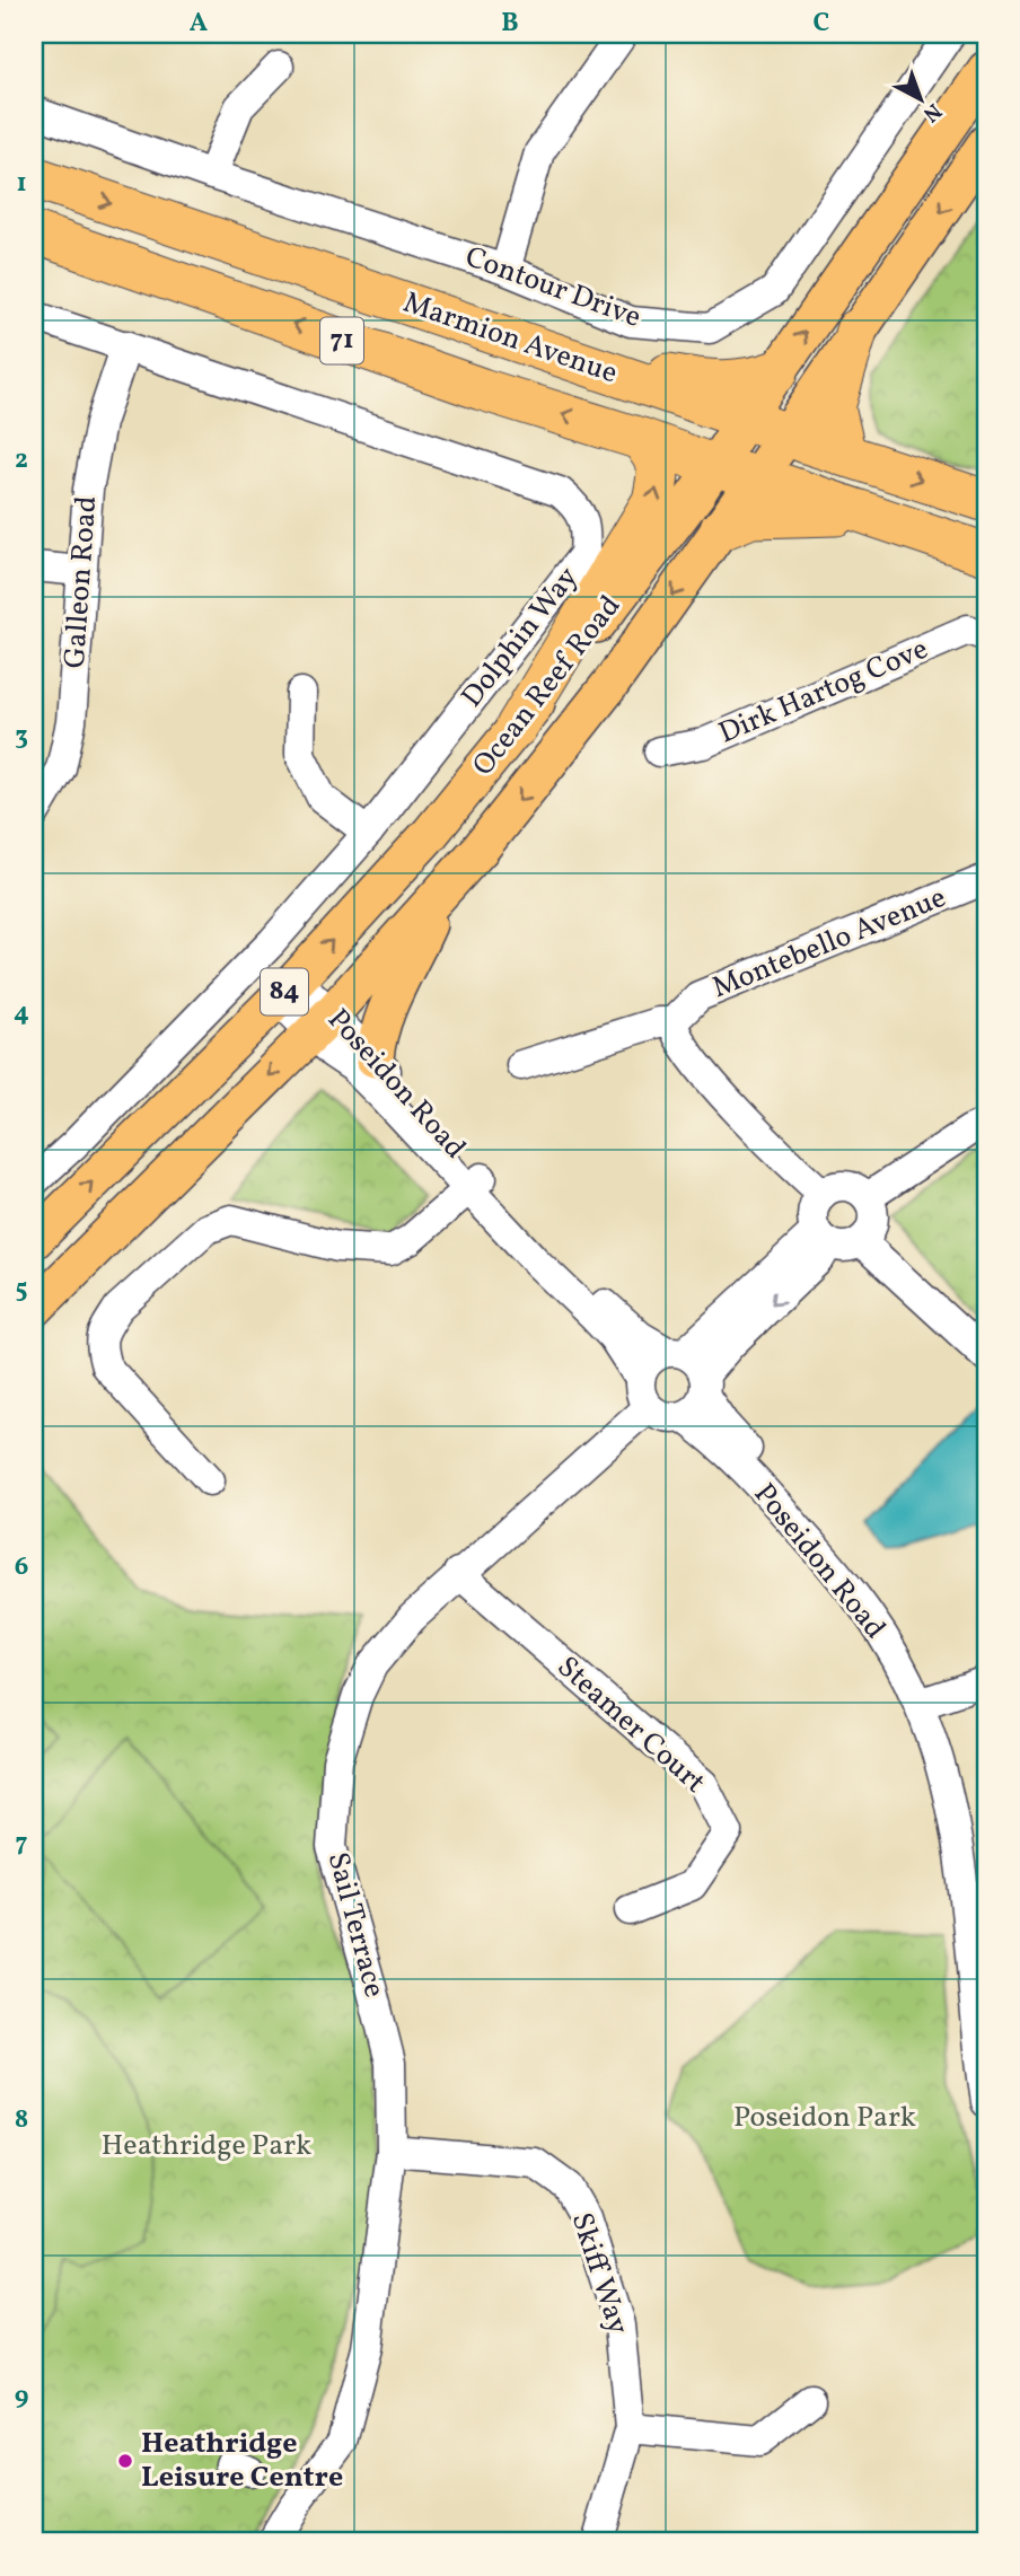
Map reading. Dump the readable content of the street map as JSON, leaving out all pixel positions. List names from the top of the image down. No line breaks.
{"streets":{"highway":["Marmion Avenue","71"],"main road":["Ocean Reef Road","84"],"street":["Contour Drive","Galleon Road","Dolphin Way","Dirk Hartog Cove","Montebello Avenue","Poseidon Road","Steamer Court","Sail Terrace","Skiff Way"]},"crossings":[["Marmion Avenue","Ocean Reef Road"],["Galleon Road","Dolphin Way"],["Ocean Reef Road","Poseidon Road"],["Poseidon Road","Sail Terrace"],["Steamer Court","Sail Terrace"],["Sail Terrace","Skiff Way"]],"parks":["Poseidon Park","Heathridge Park"],"places":["Heathridge Leisure Centre"],"north":"bottom right","grid":{"columns":["A","B","C"],"rows":["1","2","3","4","5","6","7","8","9"]}}
